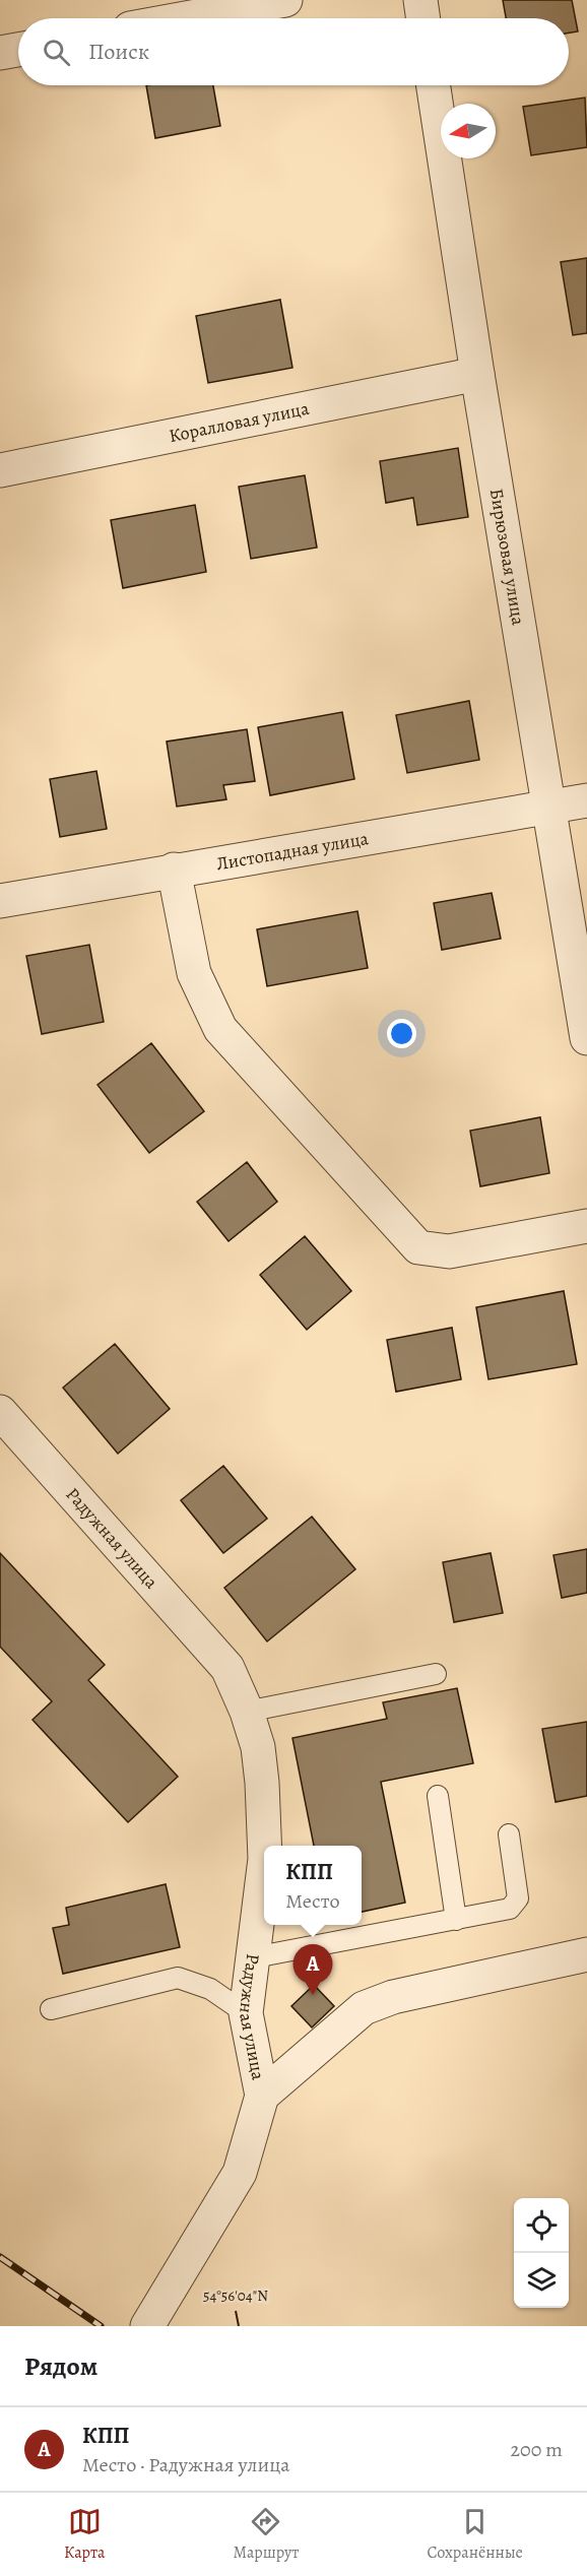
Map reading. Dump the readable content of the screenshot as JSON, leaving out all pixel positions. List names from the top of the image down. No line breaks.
{"streets":{"street":["Коралловая улица","Бирюзовая улица","Листопадная улица","Радужная улица"]},"crossings":[["Коралловая улица","Бирюзовая улица"],["Бирюзовая улица","Листопадная улица"]],"north":"left","page":{"search":"Поиск","popup":["КПП","Место"],"pins":"A","heading":"Рядом","list":[{"mark":"A","name":"КПП","note":"Место · Радужная улица","value":"200 m"}],"nav":["Карта","Маршрут","Сохранённые"]},"coordinates":["54°56'04\"N"]}
